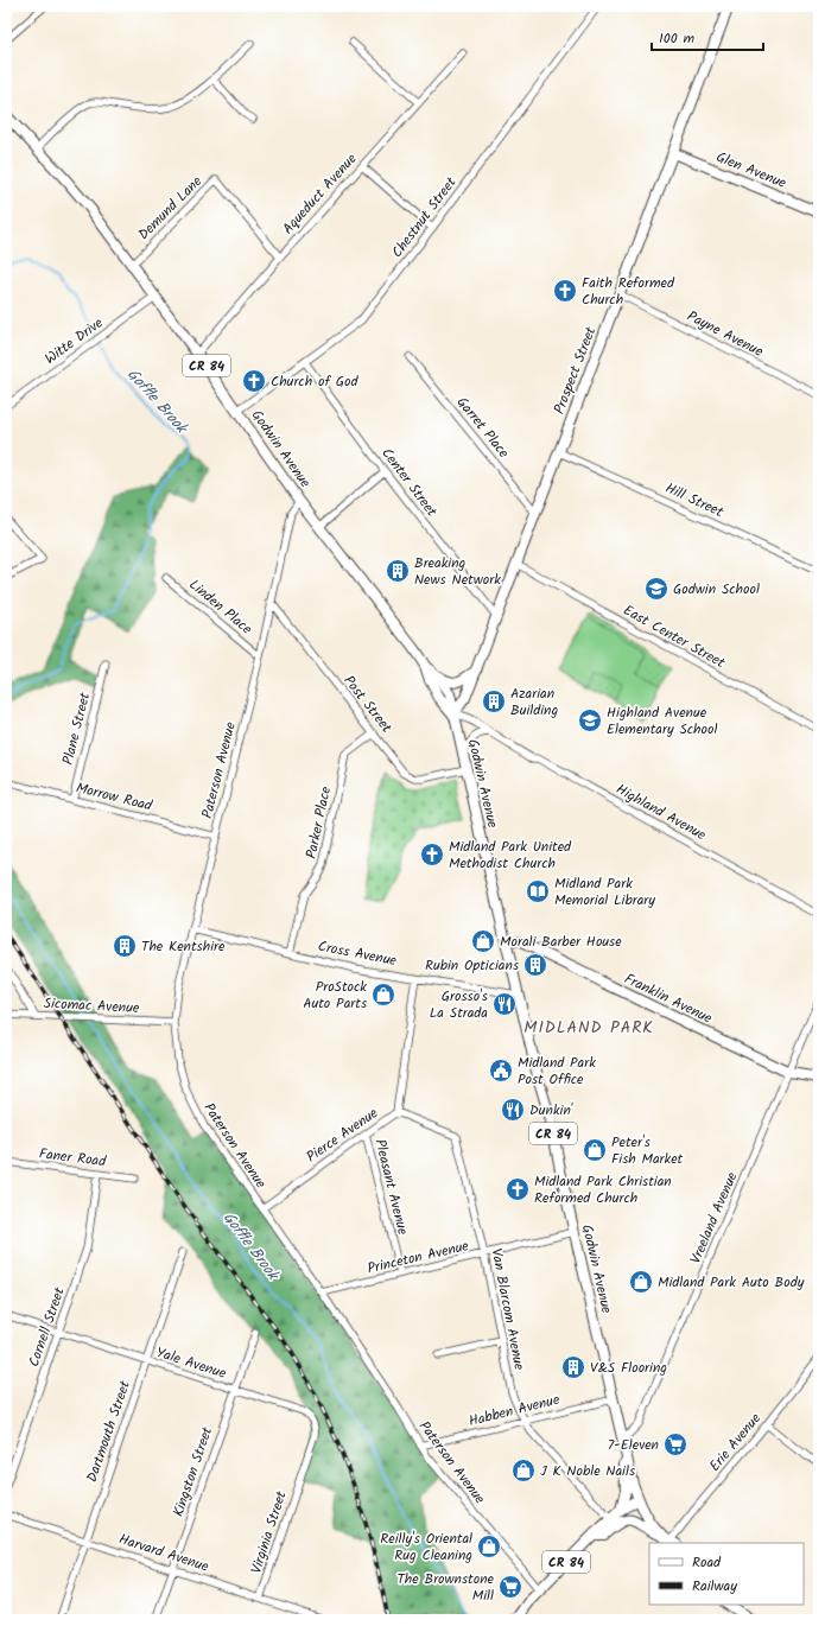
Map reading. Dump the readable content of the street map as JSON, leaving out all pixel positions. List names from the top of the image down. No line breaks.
{"streets":{"main road":["Glen Avenue","CR 84","Prospect Street","Godwin Avenue","Franklin Avenue"],"street":["Aqueduct Avenue","Demund Lane","Chestnut Street","Payne Avenue","Witte Drive","Garret Place","Center Street","Hill Street","Linden Place","East Center Street","Post Street","Plane Street","Paterson Avenue","Morrow Road","Highland Avenue","Parker Place","Cross Avenue","Sicomac Avenue","Pierce Avenue","Faner Road","Pleasant Avenue","Vreeland Avenue","Princeton Avenue","Van Blarcom Avenue","Cornell Street","Yale Avenue","Habben Avenue","Dartmouth Street","Erie Avenue","Kingston Street","Virginia Street","Harvard Avenue"]},"crossings":[["Glen Avenue","Prospect Street"],["Aqueduct Avenue","Demund Lane"],["Aqueduct Avenue","Godwin Avenue"],["Demund Lane","Godwin Avenue"],["Chestnut Street","Godwin Avenue"],["Chestnut Street","Center Street"],["Payne Avenue","Prospect Street"],["Witte Drive","Godwin Avenue"],["CR 84","Godwin Avenue"],["CR 84","Paterson Avenue"],["CR 84","Van Blarcom Avenue"],["Prospect Street","Garret Place"],["Prospect Street","Godwin Avenue"],["Prospect Street","Center Street"],["Prospect Street","Hill Street"],["Prospect Street","East Center Street"],["Prospect Street","Highland Avenue"],["Godwin Avenue","Post Street"],["Godwin Avenue","Paterson Avenue"],["Godwin Avenue","Highland Avenue"],["Godwin Avenue","Cross Avenue"],["Godwin Avenue","Franklin Avenue"],["Godwin Avenue","Vreeland Avenue"],["Godwin Avenue","Princeton Avenue"],["Godwin Avenue","Habben Avenue"],["Godwin Avenue","Erie Avenue"],["Linden Place","Paterson Avenue"],["Post Street","Paterson Avenue"],["Post Street","Parker Place"],["Plane Street","Morrow Road"],["Paterson Avenue","Morrow Road"],["Paterson Avenue","Cross Avenue"],["Paterson Avenue","Sicomac Avenue"],["Paterson Avenue","Pierce Avenue"],["Paterson Avenue","Princeton Avenue"],["Paterson Avenue","Habben Avenue"],["Parker Place","Cross Avenue"],["Cross Avenue","Pierce Avenue"],["Franklin Avenue","Vreeland Avenue"],["Pierce Avenue","Pleasant Avenue"],["Pierce Avenue","Van Blarcom Avenue"],["Faner Road","Cornell Street"],["Pleasant Avenue","Princeton Avenue"],["Princeton Avenue","Van Blarcom Avenue"],["Van Blarcom Avenue","Habben Avenue"],["Cornell Street","Yale Avenue"],["Yale Avenue","Dartmouth Street"],["Yale Avenue","Kingston Street"],["Yale Avenue","Virginia Street"],["Dartmouth Street","Harvard Avenue"],["Kingston Street","Harvard Avenue"],["Virginia Street","Harvard Avenue"]],"districts":["MIDLAND PARK"],"water":["Goffle Brook"],"places":{"church":["Faith Reformed Church","Church of God","Midland Park United Methodist Church","Midland Park Christian Reformed Church"],"building":["Breaking News Network","Azarian Building","The Kentshire","Rubin Opticians","V&S Flooring"],"school or university":["Godwin School","Highland Avenue Elementary School"],"library":["Midland Park Memorial Library"],"shop":["Morali Barber House","ProStock Auto Parts","Peter's Fish Market","Midland Park Auto Body","J K Noble Nails","Reilly's Oriental Rug Cleaning"],"restaurant":["Grosso's La Strada","Dunkin'"],"public building":["Midland Park Post Office"],"supermarket":["7-Eleven","The Brownstone Mill"]},"legend":["Road","Railway"],"scale_bar":"100 m"}
